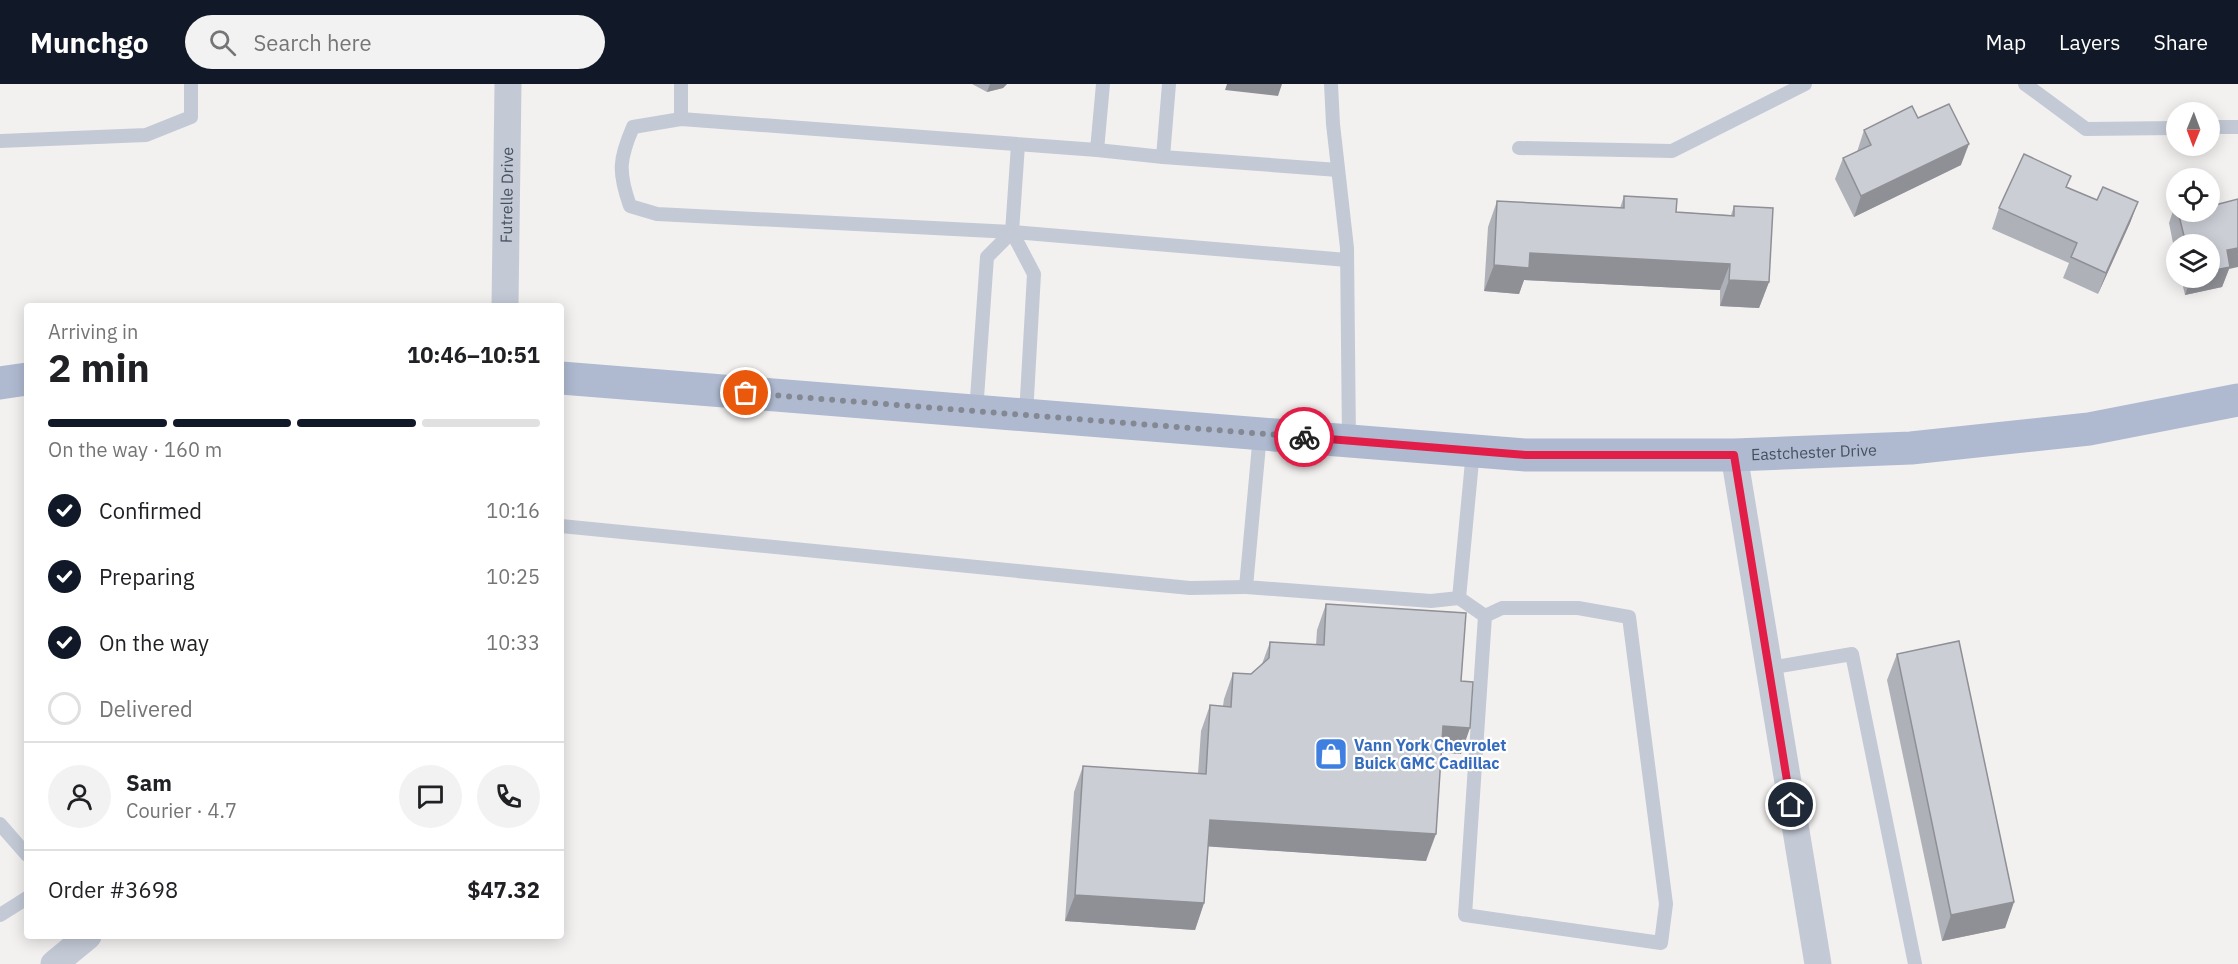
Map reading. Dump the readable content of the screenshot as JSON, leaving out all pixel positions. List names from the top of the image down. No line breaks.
{"streets":{"main road":["Eastchester Drive"],"street":["Futrelle Drive"]},"places":{"shop":["Vann York Chevrolet Buick GMC Cadillac"]},"north":"bottom","page":{"header":"Munchgo","search":"Search here","nav":["Map","Layers","Share"],"heading":["2 min","Arriving in","10:46–10:51"],"panel":["Sam","Courier · 4.7","Order #3698","$47.32"],"bar":"On the way · 160 m","list":[["Confirmed","10:16"],["Preparing","10:25"],["On the way","10:33"],"Delivered"]}}
